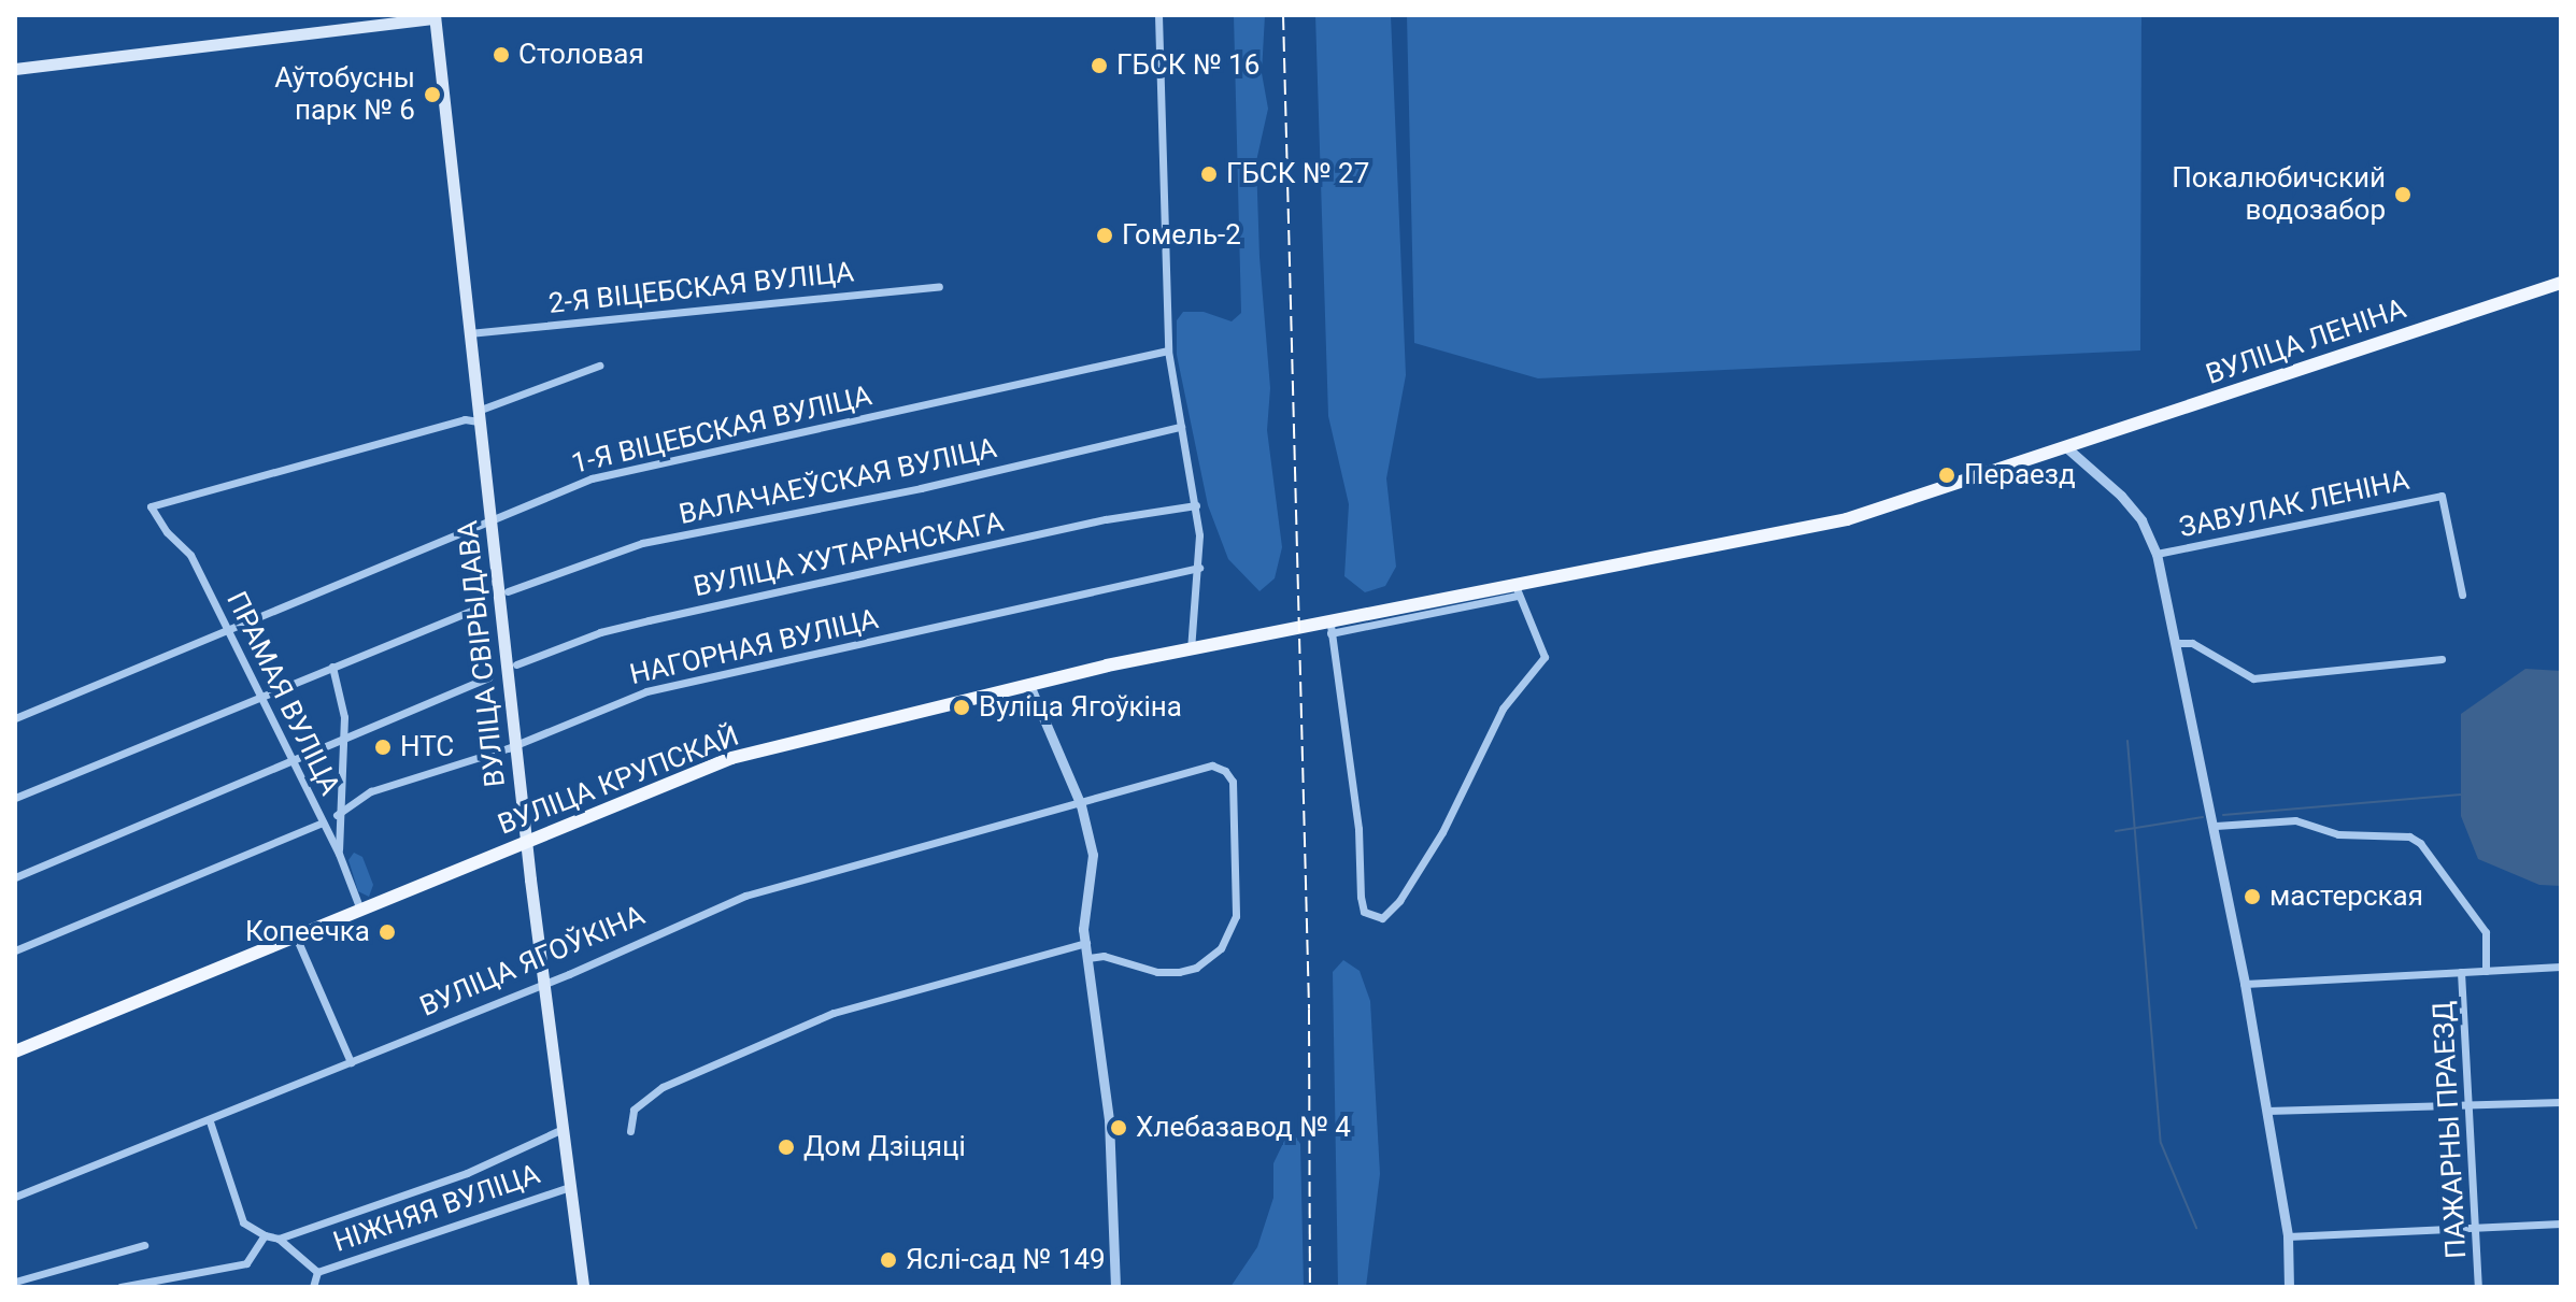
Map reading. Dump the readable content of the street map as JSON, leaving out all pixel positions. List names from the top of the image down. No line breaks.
{"streets":{"main road":["ВУЛІЦА ЛЕНІНА","ВУЛІЦА СВІРЫДАВА","ВУЛІЦА КРУПСКАЙ"],"street":["2-Я ВІЦЕБСКАЯ ВУЛІЦА","1-Я ВІЦЕБСКАЯ ВУЛІЦА","ВАЛАЧАЕЎСКАЯ ВУЛІЦА","ЗАВУЛАК ЛЕНІНА","ВУЛІЦА ХУТАРАНСКАГА","НАГОРНАЯ ВУЛІЦА","ПРАМАЯ ВУЛІЦА","ВУЛІЦА ЯГОЎКІНА","ПАЖАРНЫ ПРАЕЗД","НІЖНЯЯ ВУЛІЦА"]},"crossings":[["2-Я ВІЦЕБСКАЯ ВУЛІЦА","ВУЛІЦА СВІРЫДАВА"],["ВУЛІЦА ЛЕНІНА","ВУЛІЦА КРУПСКАЙ"],["1-Я ВІЦЕБСКАЯ ВУЛІЦА","ВУЛІЦА СВІРЫДАВА"],["1-Я ВІЦЕБСКАЯ ВУЛІЦА","ПРАМАЯ ВУЛІЦА"],["НАГОРНАЯ ВУЛІЦА","ВУЛІЦА СВІРЫДАВА"],["ВУЛІЦА СВІРЫДАВА","ПРАМАЯ ВУЛІЦА"],["ВУЛІЦА СВІРЫДАВА","ВУЛІЦА КРУПСКАЙ"],["ВУЛІЦА СВІРЫДАВА","ВУЛІЦА ЯГОЎКІНА"],["ВУЛІЦА СВІРЫДАВА","НІЖНЯЯ ВУЛІЦА"],["ПРАМАЯ ВУЛІЦА","ВУЛІЦА КРУПСКАЙ"]],"places":["Столовая","ГБСК № 16","Аўтобусны парк № 6","ГБСК № 27","Покалюбичский водозабор","Гомель-2","Пераезд","Вуліца Ягоўкіна","НТС","мастерская","Копеечка","Хлебазавод № 4","Дом Дзіцяці","Яслі-сад № 149"]}
